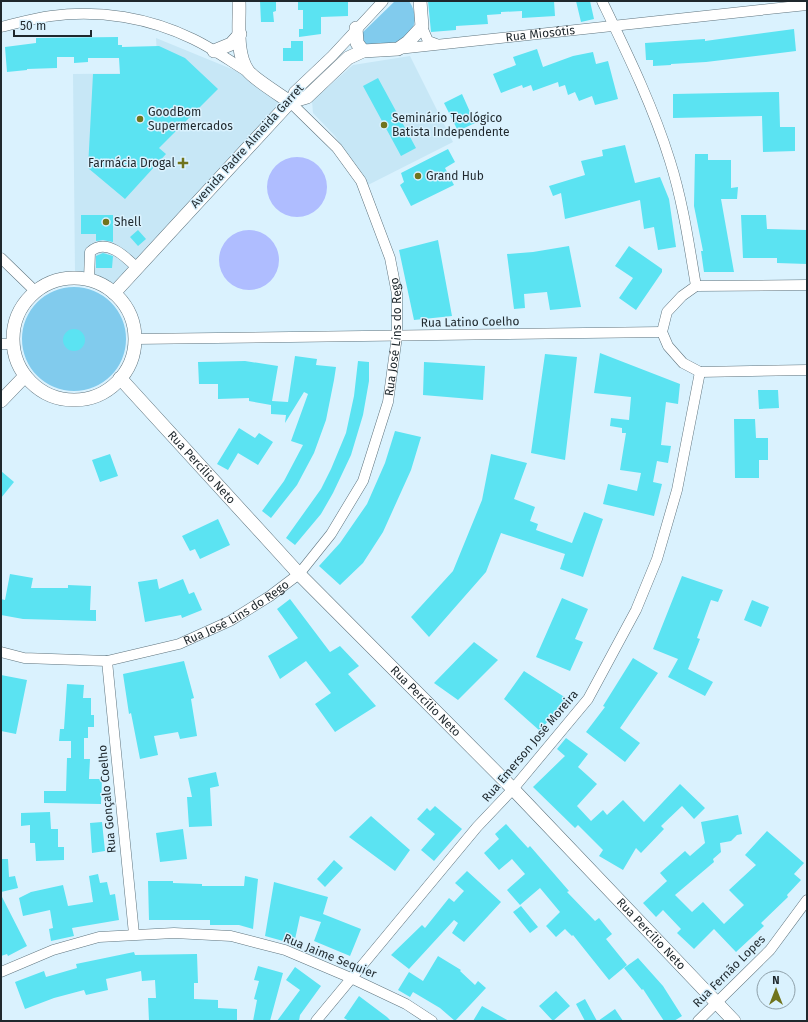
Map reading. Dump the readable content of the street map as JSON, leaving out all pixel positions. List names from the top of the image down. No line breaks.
{"streets":{"main road":["Rua Miosótis","Avenida Padre Almeida Garret","Rua José Lins do Rego","Rua Percílio Neto"],"street":["Rua Latino Coelho","Rua Emerson José Moreira","Rua Gonçalo Coelho","Rua Jaime Sequier","Rua Fernão Lopes"]},"crossings":[["Rua Miosótis","Avenida Padre Almeida Garret"],["Rua Miosótis","Rua José Lins do Rego"],["Avenida Padre Almeida Garret","Rua Latino Coelho"],["Avenida Padre Almeida Garret","Rua José Lins do Rego"],["Avenida Padre Almeida Garret","Rua Percílio Neto"],["Rua Latino Coelho","Rua José Lins do Rego"],["Rua Latino Coelho","Rua Percílio Neto"],["Rua José Lins do Rego","Rua Percílio Neto"],["Rua José Lins do Rego","Rua Gonçalo Coelho"],["Rua Percílio Neto","Rua Emerson José Moreira"],["Rua Percílio Neto","Rua Fernão Lopes"],["Rua Emerson José Moreira","Rua Jaime Sequier"],["Rua Gonçalo Coelho","Rua Jaime Sequier"]],"places":{"other":["GoodBom Supermercados","Seminário Teológico Batista Independente","Grand Hub","Shell"],"health":["Farmácia Drogal"]},"scale_bar":"50 m","north":"top"}
